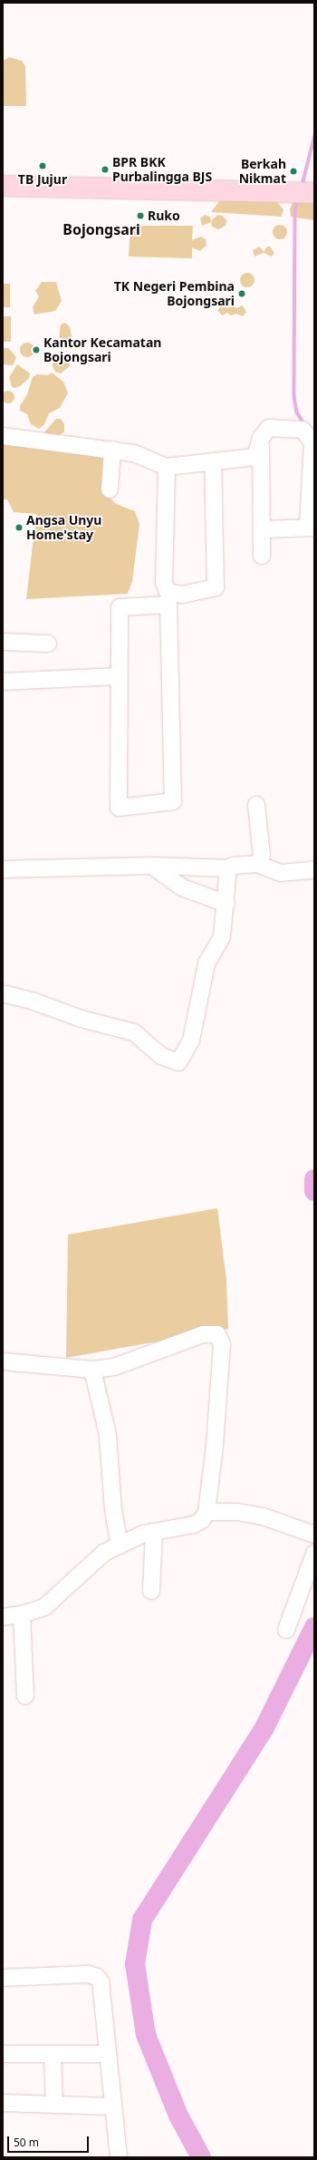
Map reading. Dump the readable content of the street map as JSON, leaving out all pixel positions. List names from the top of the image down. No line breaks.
{"districts":["Bojongsari"],"places":["TB Jujur","BPR BKK Purbalingga BJS","Berkah Nikmat","Ruko","TK Negeri Pembina Bojongsari","Kantor Kecamatan Bojongsari","Angsa Unyu Home'stay"],"scale_bar":"50 m"}
